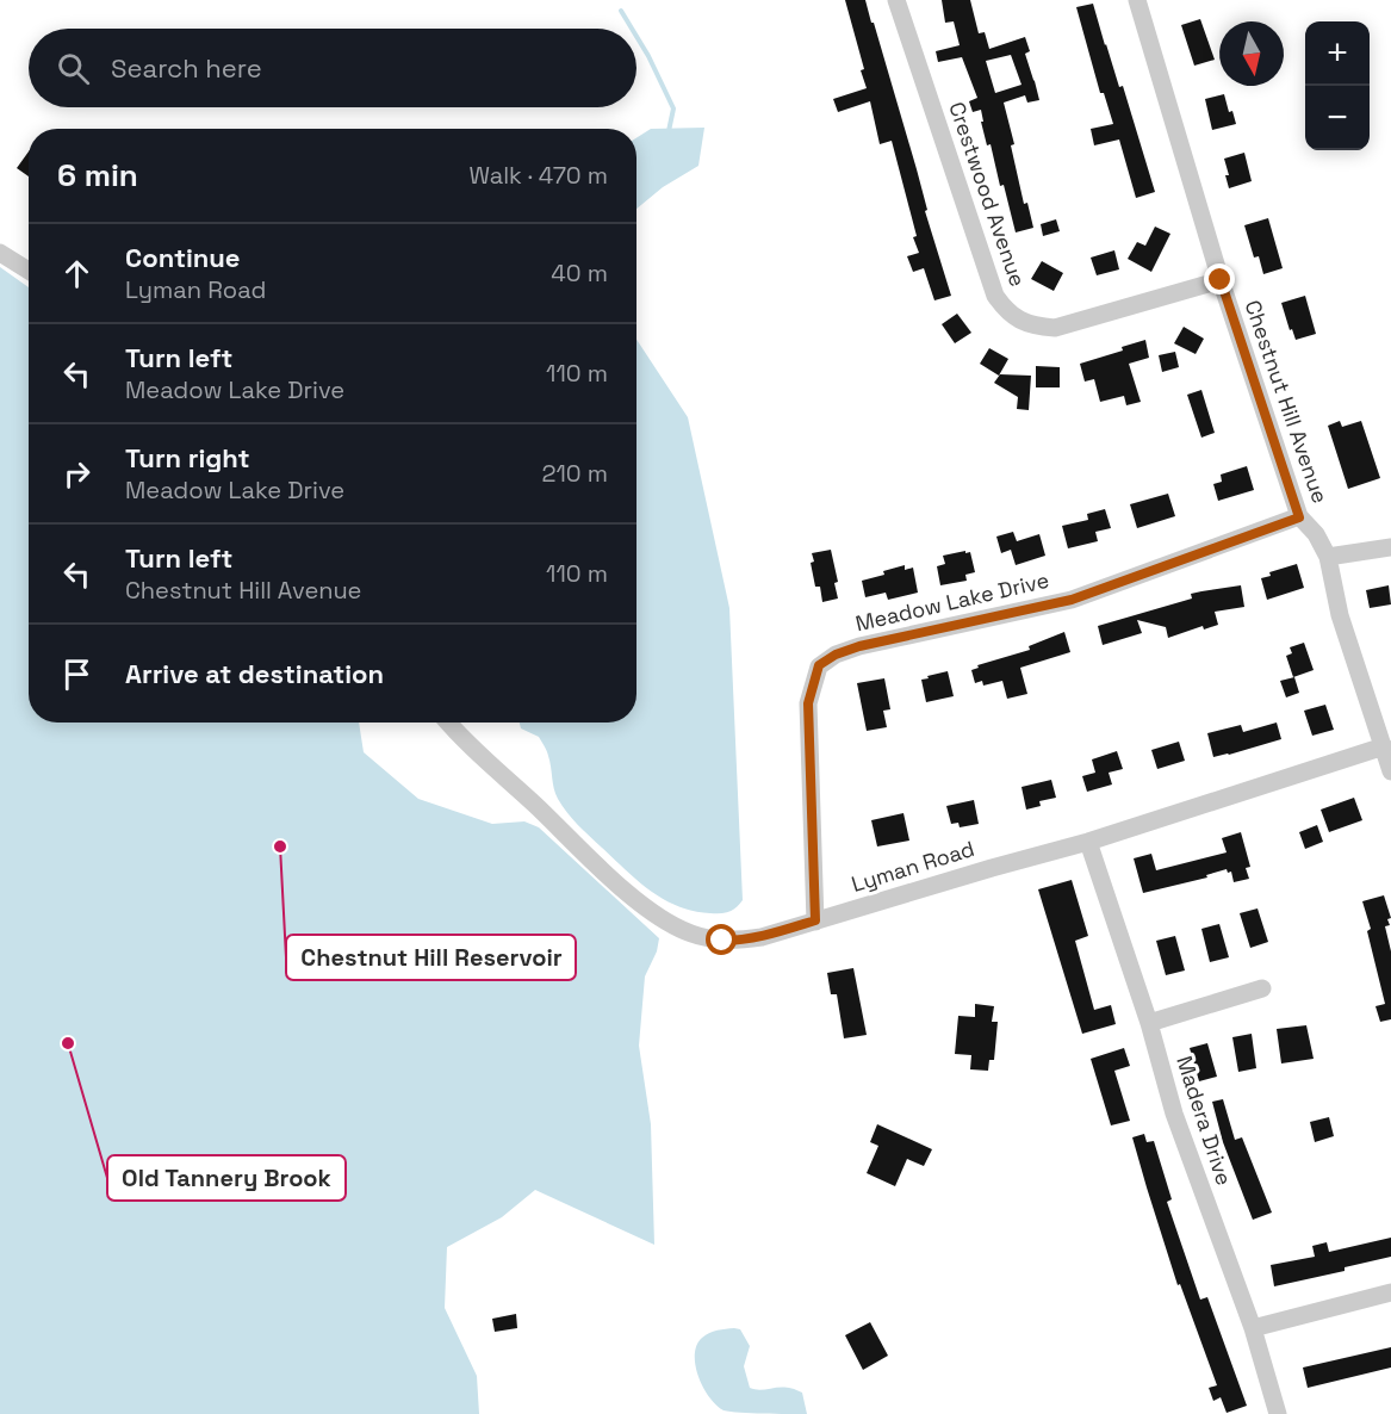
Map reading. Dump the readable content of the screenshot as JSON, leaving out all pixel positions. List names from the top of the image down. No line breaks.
{"streets":{"street":["Crestwood Avenue","Chestnut Hill Avenue","Meadow Lake Drive","Lyman Road","Madera Drive"]},"crossings":[["Crestwood Avenue","Chestnut Hill Avenue"],["Chestnut Hill Avenue","Meadow Lake Drive"],["Chestnut Hill Avenue","Lyman Road"],["Meadow Lake Drive","Lyman Road"],["Lyman Road","Madera Drive"]],"places":["Chestnut Hill Reservoir","Old Tannery Brook"],"north":"bottom","page":{"map_buttons":["+","−"],"search":"Search here","heading":["6 min","Walk · 470 m"],"list":[["Continue","Lyman Road","40 m"],["Turn left","Meadow Lake Drive","110 m"],["Turn right","Meadow Lake Drive","210 m"],["Turn left","Chestnut Hill Avenue","110 m"],"Arrive at destination"]}}
